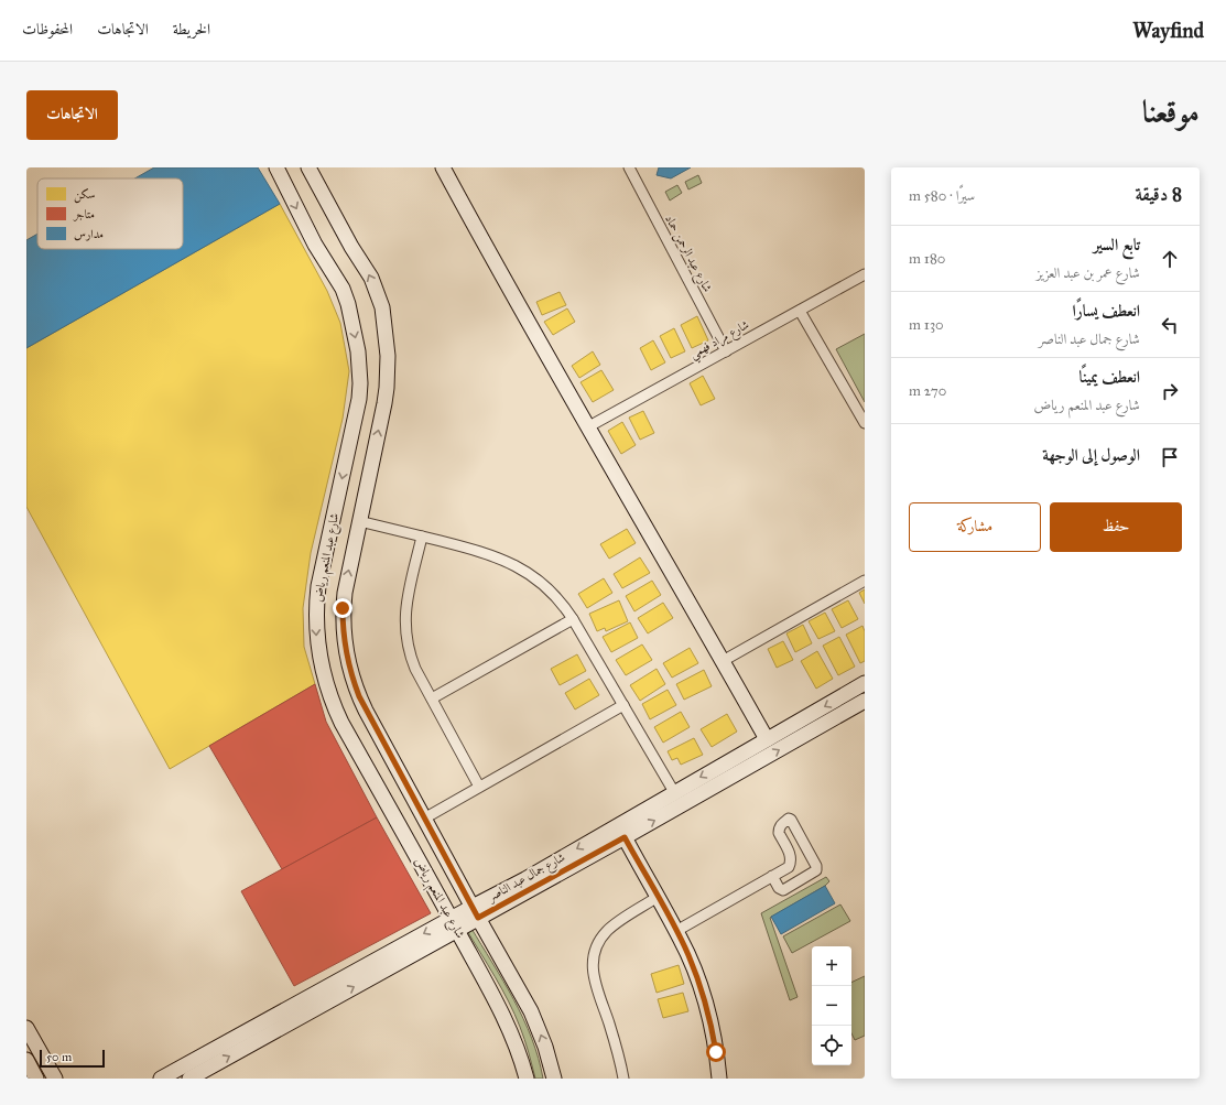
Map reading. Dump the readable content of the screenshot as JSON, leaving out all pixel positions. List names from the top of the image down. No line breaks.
{"streets":{"street":["شارع عبد الرحمن حماد","شارع مراد فهمي","شارع عبد المنعم رياض","شارع جمال عبد الناصر"]},"crossings":[["شارع عبد الرحمن حماد","شارع مراد فهمي"],["شارع عبد المنعم رياض","شارع جمال عبد الناصر"]],"legend":["سكن","متاجر","مدارس"],"scale_bar":"50 m","page":{"header":"Wayfind","nav":["الخريطة","الاتجاهات","المحفوظات"],"title":"موقعنا","buttons":["الاتجاهات",["حفظ","مشاركة"]],"heading":["8 دقيقة","سيرًا · 580 m"],"list":[["تابع السير","شارع عمر بن عبد العزيز","180 m"],["انعطف يسارًا","شارع جمال عبد الناصر","130 m"],["انعطف يمينًا","شارع عبد المنعم رياض","270 m"],"الوصول إلى الوجهة"],"map_buttons":["+","−"],"scale":"50 m"}}
